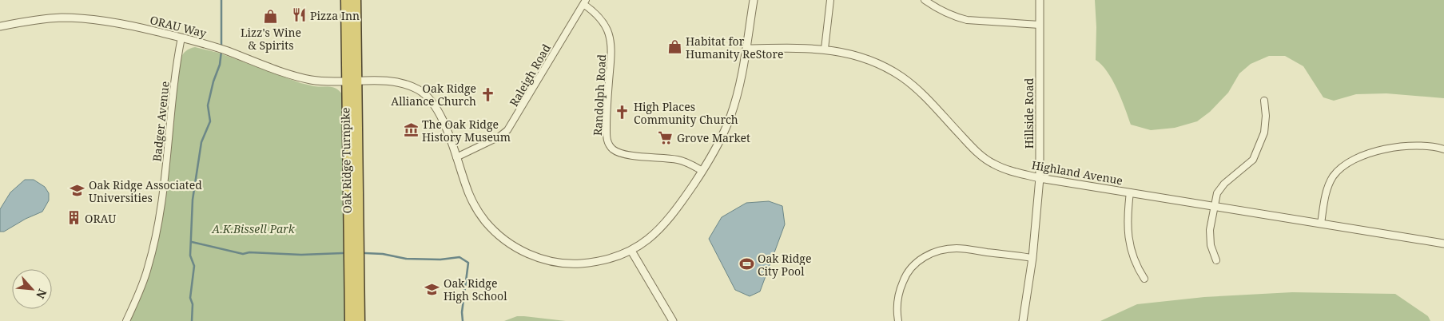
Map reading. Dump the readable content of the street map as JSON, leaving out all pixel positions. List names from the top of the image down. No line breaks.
{"streets":{"highway":["Oak Ridge Turnpike"],"street":["ORAU Way","Raleigh Road","Randolph Road","Hillside Road","Badger Avenue","Highland Avenue"]},"crossings":[["ORAU Way","Raleigh Road"],["ORAU Way","Randolph Road"],["ORAU Way","Badger Avenue"],["ORAU Way","Oak Ridge Turnpike"],["ORAU Way","Highland Avenue"],["Raleigh Road","Randolph Road"],["Hillside Road","Highland Avenue"]],"parks":["A.K.Bissell Park"],"places":{"restaurant":["Pizza Inn"],"shop":["Lizz's Wine & Spirits","Habitat for Humanity ReStore"],"church":["Oak Ridge Alliance Church","High Places Community Church"],"museum":["The Oak Ridge History Museum"],"supermarket":["Grove Market"],"school or university":["Oak Ridge Associated Universities","Oak Ridge High School"],"building":["ORAU"],"sports":["Oak Ridge City Pool"]},"north":"bottom right"}
